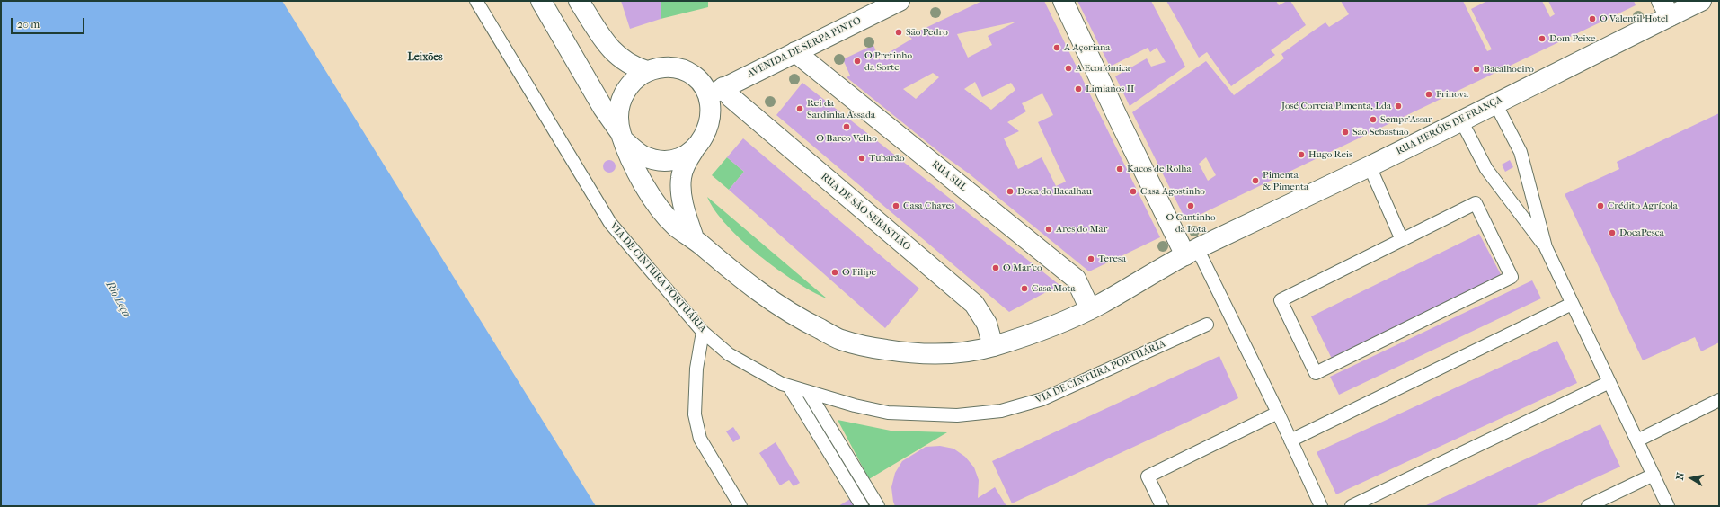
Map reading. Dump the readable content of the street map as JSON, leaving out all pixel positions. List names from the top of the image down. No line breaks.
{"streets":{"street":["AVENIDA DE SERPA PINTO","RUA HERÓIS DE FRANÇA","RUA SUL","RUA DE SÃO SEBASTIÃO"],"lane":["VIA DE CINTURA PORTUÁRIA"]},"crossings":[["AVENIDA DE SERPA PINTO","RUA HERÓIS DE FRANÇA"],["AVENIDA DE SERPA PINTO","RUA SUL"],["AVENIDA DE SERPA PINTO","RUA DE SÃO SEBASTIÃO"],["RUA HERÓIS DE FRANÇA","RUA SUL"],["RUA HERÓIS DE FRANÇA","RUA DE SÃO SEBASTIÃO"]],"districts":["Leixões"],"water":["Rio Leça"],"places":["O Valentil Hotel","São Pedro","Dom Peixe","A Açoriana","O Pretinho da Sorte","A Económica","Bacalhoeiro","Limianos II","Frinova","José Correia Pimenta, Lda","Rei da Sardinha Assada","Sempr'Assar","O Barco Velho","São Sebastião","Hugo Reis","Tubarão","Kacos de Rolha","Pimenta & Pimenta","Doca do Bacalhau","Casa Agostinho","Casa Chaves","O Cantinho da Lota","Crédito Agrícola","Ares do Mar","DocaPesca","Teresa","O Mar'co","O Filipe","Casa Mota"],"scale_bar":"20 m","north":"left"}
